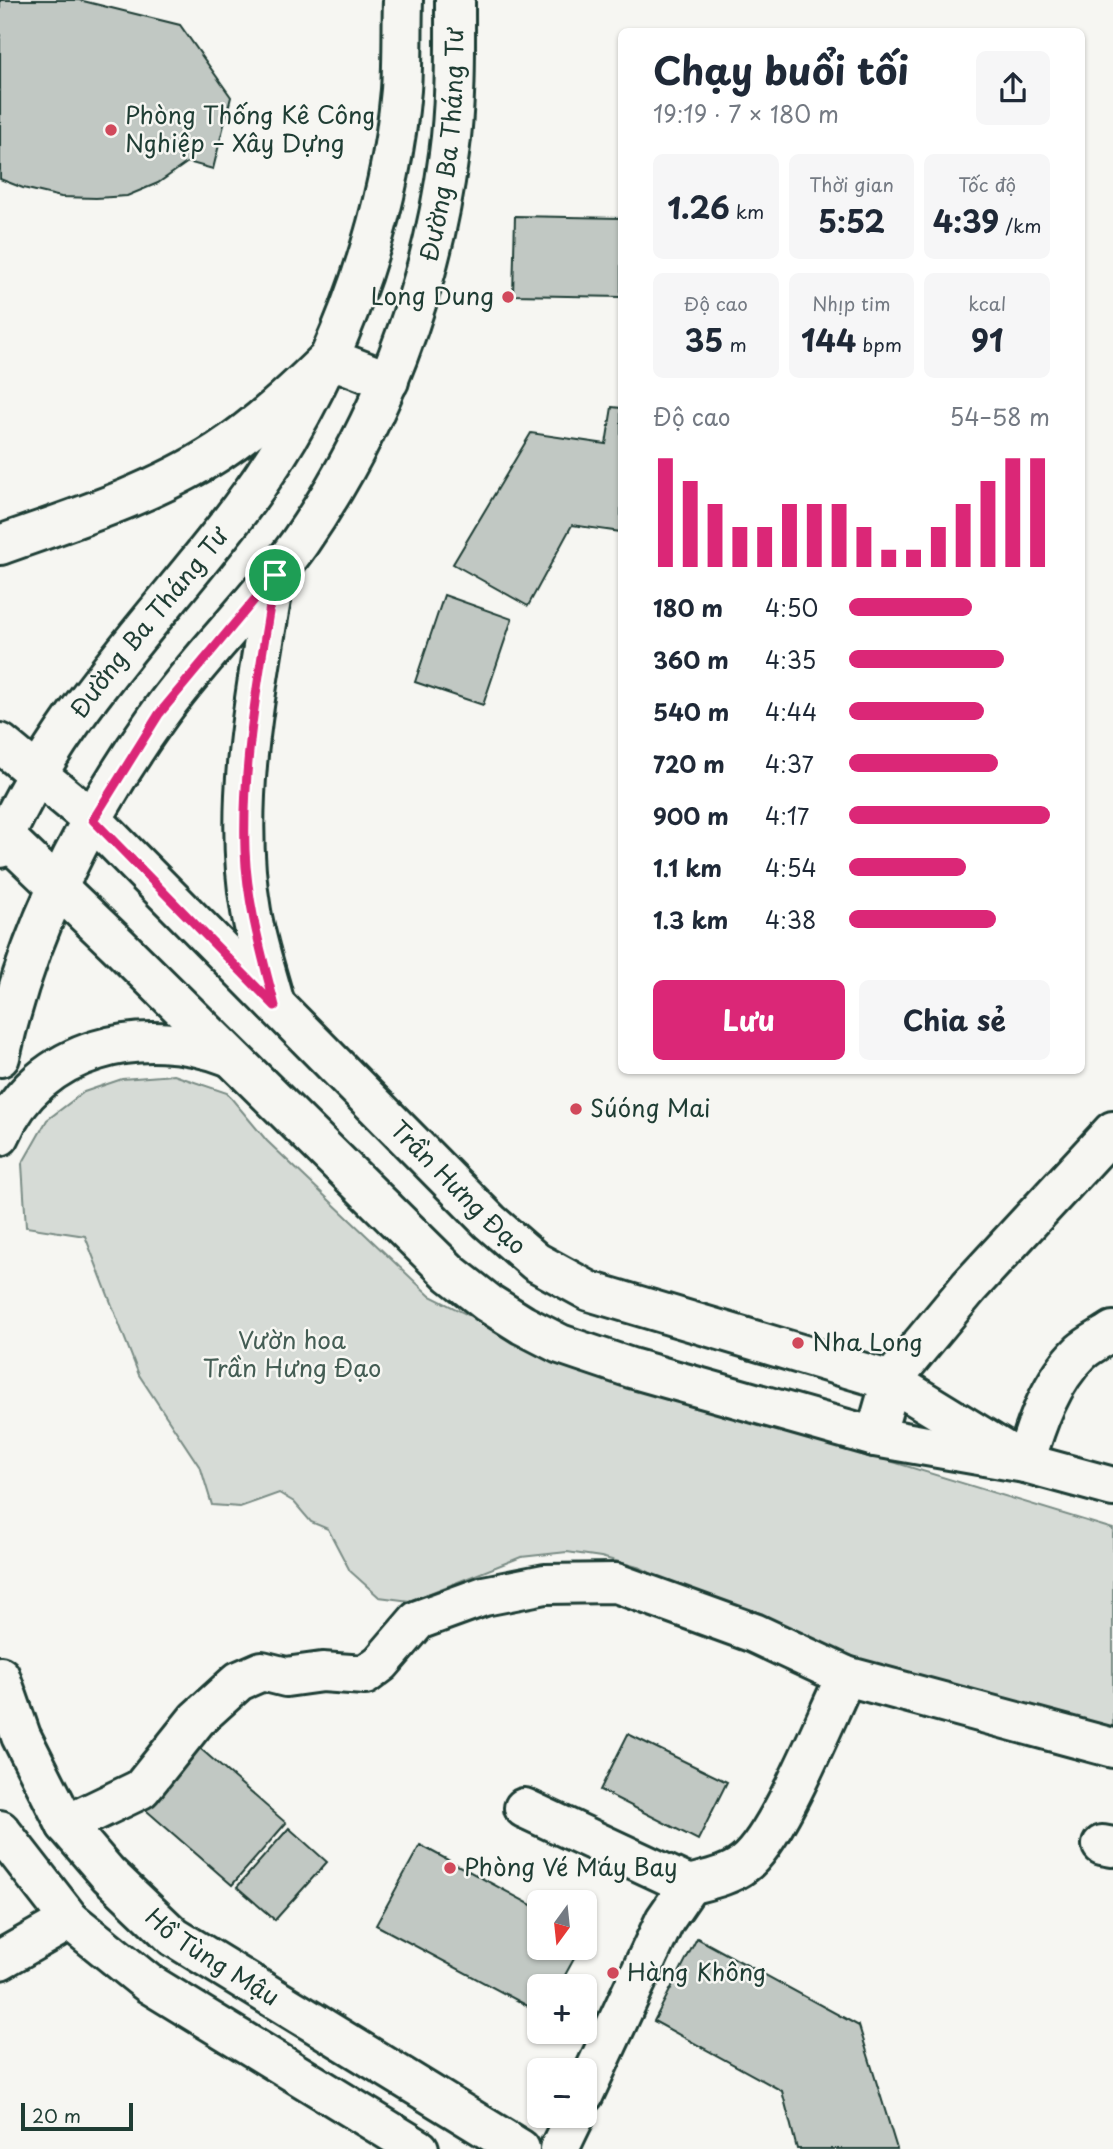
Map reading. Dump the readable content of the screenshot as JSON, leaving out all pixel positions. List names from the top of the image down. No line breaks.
{"streets":{"main road":["Đường Ba Tháng Tư","Trần Hưng Đạo","Hồ Tùng Mậu"]},"crossings":[["Đường Ba Tháng Tư","Trần Hưng Đạo"]],"parks":["Vườn hoa Trần Hưng Đạo"],"places":["Phòng Thống Kê Công Nghiệp – Xây Dựng","Long Dung","Súóng Mai","Nha Long","Phòng Vé Máy Bay","Hàng Không"],"scale_bar":"20 m","north":"bottom","page":{"heading":["Chạy buổi tối","19:19 · 7 × 180 m"],"stats":[["1.26 km"],["Thời gian","5:52"],["Tốc độ","4:39 /km"],["Độ cao","35 m"],["Nhịp tim","144 bpm"],["kcal","91"]],"chart":["Độ cao","54–58 m"],"list":[{"name":"180 m","note":"4:50"},{"name":"360 m","note":"4:35"},{"name":"540 m","note":"4:44"},{"name":"720 m","note":"4:37"},{"name":"900 m","note":"4:17"},{"name":"1.1 km","note":"4:54"},{"name":"1.3 km","note":"4:38"}],"buttons":["Lưu","Chia sẻ"],"map_buttons":["+","−"],"scale":"20 m"}}
